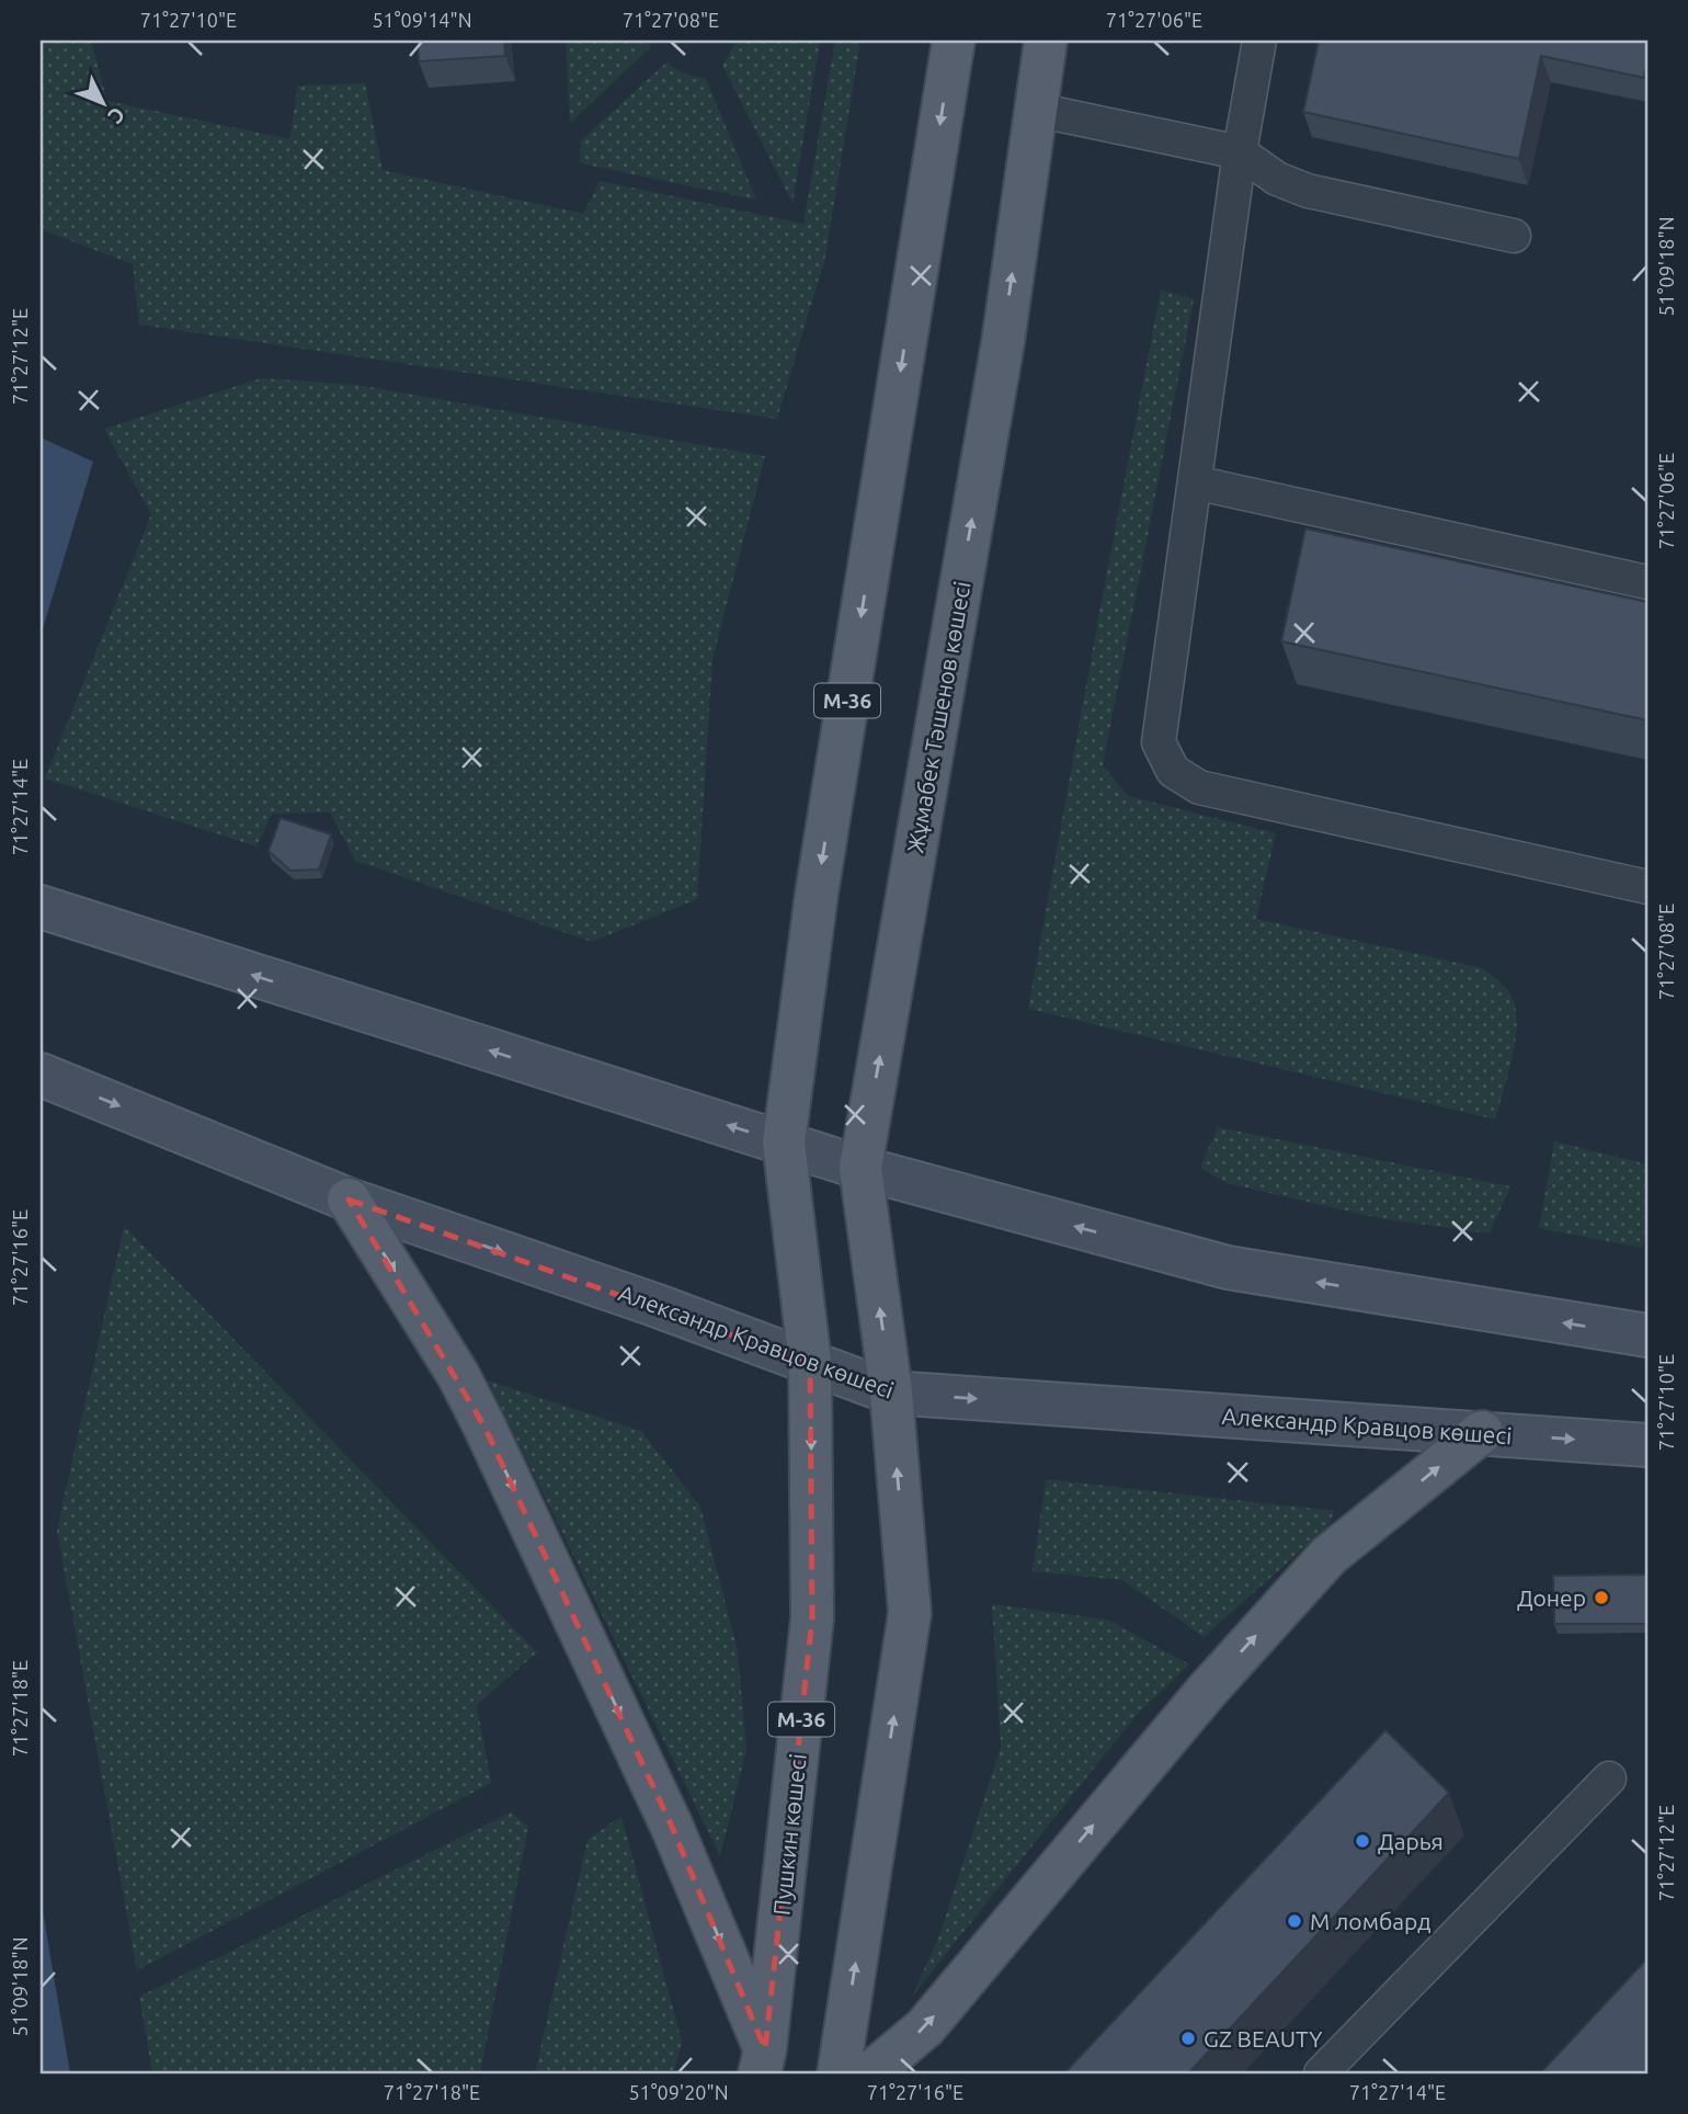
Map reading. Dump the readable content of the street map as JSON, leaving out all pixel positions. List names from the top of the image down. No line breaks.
{"streets":{"main road":["M-36","Жұмабек Тәшенов көшесі","Александр Кравцов көшесі","Пушкин көшесі"]},"crossings":[["M-36","Александр Кравцов көшесі"],["M-36","Пушкин көшесі"],["Жұмабек Тәшенов көшесі","Александр Кравцов көшесі"],["Александр Кравцов көшесі","Пушкин көшесі"]],"places":["Донер","Дарья","М ломбард","GZ BEAUTY"],"north":"bottom right","coordinates":["71°27'10\"E","51°09'14\"N","71°27'08\"E","71°27'06\"E","51°09'18\"N","71°27'12\"E","71°27'14\"E","71°27'16\"E","71°27'18\"E","51°09'20\"N"]}
